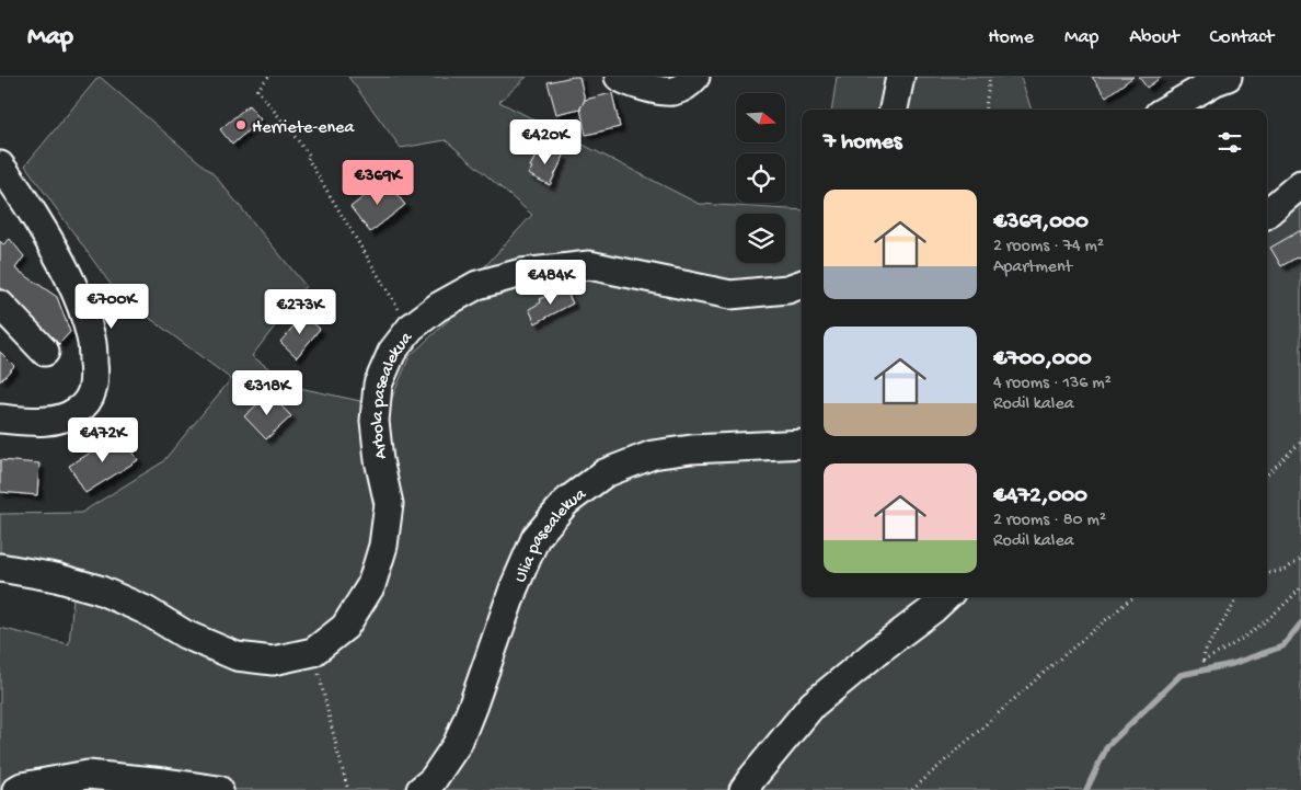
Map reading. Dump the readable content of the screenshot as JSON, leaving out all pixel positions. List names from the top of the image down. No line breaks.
{"streets":{"street":["Arbola pasealekua","Ulia pasealekua"]},"places":["Herriete-enea"],"north":"right","page":{"header":"Map","nav":["Home","Map","About","Contact"],"heading":"7 homes","price":["€420K","€369K","€484K","€700K","€273K","€318K","€472K"],"list":[{"name":"€369,000","note":"2 rooms · 74 m² · Apartment"},{"name":"€700,000","note":"4 rooms · 136 m² · Rodil kalea"},{"name":"€472,000","note":"2 rooms · 80 m² · Rodil kalea"}]}}
